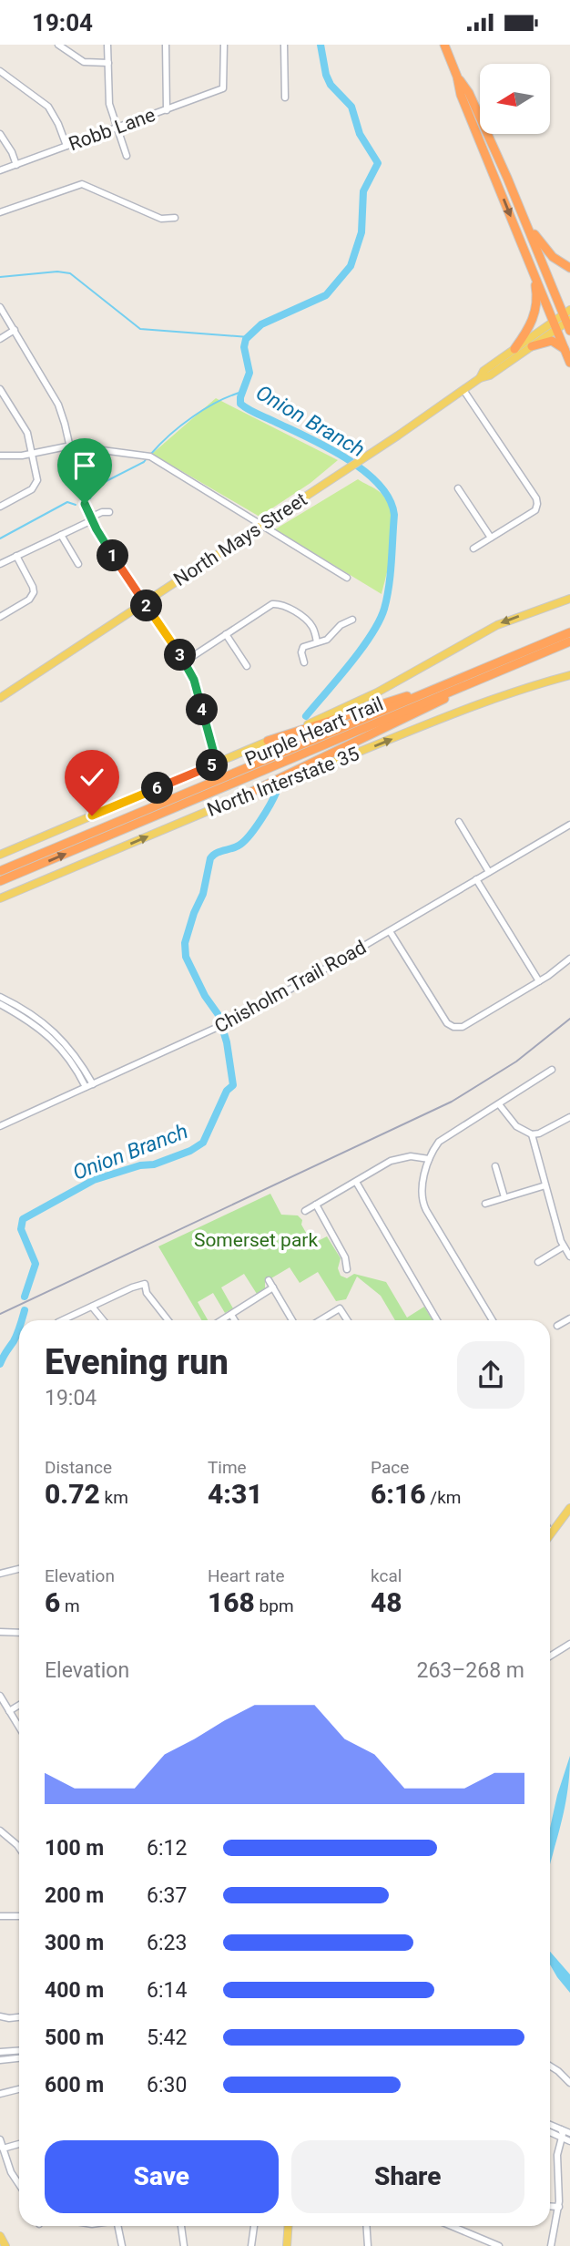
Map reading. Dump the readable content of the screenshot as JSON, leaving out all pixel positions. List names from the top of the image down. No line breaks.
{"streets":{"highway":["Purple Heart Trail"],"main road":["North Mays Street","North Interstate 35"],"street":["Robb Lane","Chisholm Trail Road"]},"water":["Onion Branch"],"parks":["Somerset park"],"north":"left","page":{"status":"19:04","pins":["1","2","3","4","5","6"],"heading":["Evening run","19:04"],"stats":[["Distance","0.72 km"],["Time","4:31"],["Pace","6:16 /km"],["Elevation","6 m"],["Heart rate","168 bpm"],["kcal","48"]],"chart":["Elevation","263–268 m"],"list":[{"name":"100 m","note":"6:12"},{"name":"200 m","note":"6:37"},{"name":"300 m","note":"6:23"},{"name":"400 m","note":"6:14"},{"name":"500 m","note":"5:42"},{"name":"600 m","note":"6:30"}],"buttons":["Save","Share"]}}
